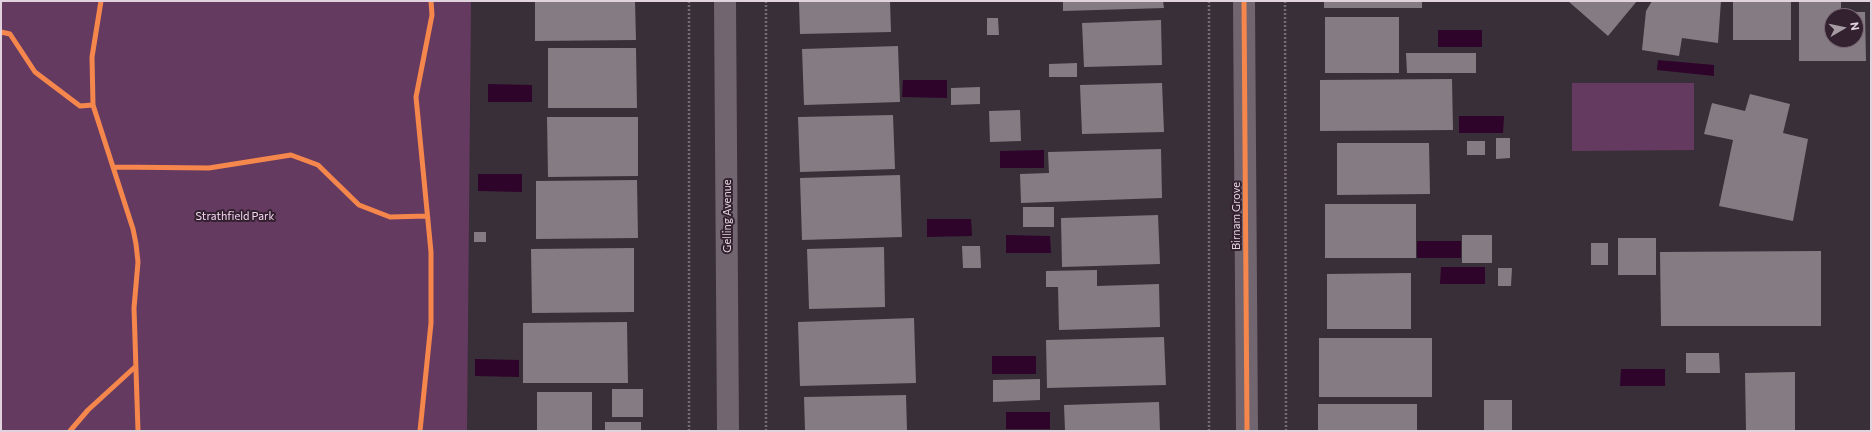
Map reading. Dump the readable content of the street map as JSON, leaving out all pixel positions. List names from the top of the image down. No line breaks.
{"streets":{"street":["Gelling Avenue","Birnam Grove"]},"parks":["Strathfield Park"],"north":"right"}
